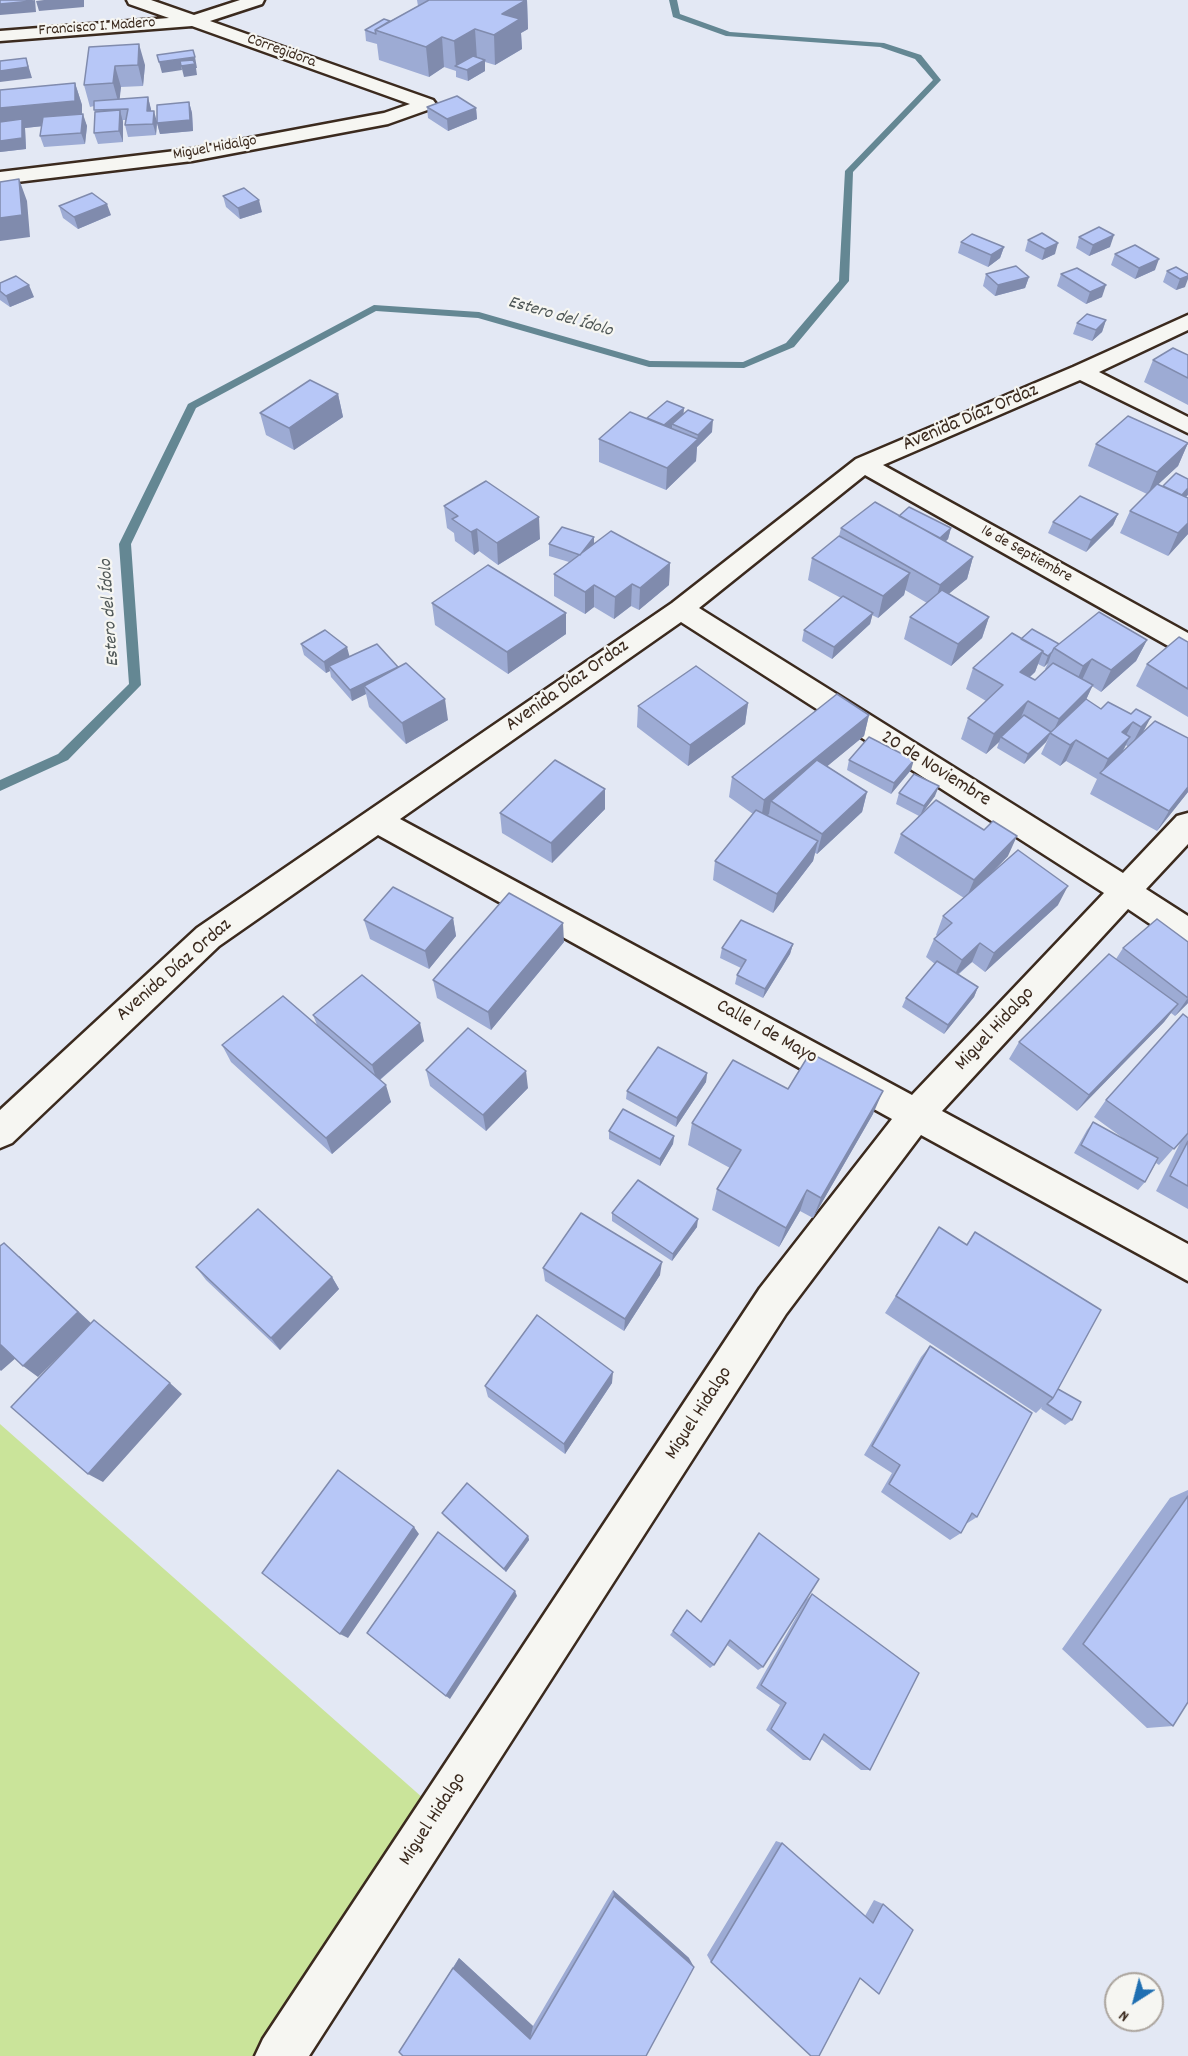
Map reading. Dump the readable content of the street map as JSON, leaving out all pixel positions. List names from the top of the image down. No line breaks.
{"streets":{"street":["Francisco I. Madero","Corregidora","Miguel Hidalgo","Avenida Díaz Ordaz","16 de Septiembre","20 de Noviembre","Calle 1 de Mayo"]},"crossings":[["Francisco I. Madero","Corregidora"],["Corregidora","Miguel Hidalgo"],["Miguel Hidalgo","20 de Noviembre"],["Miguel Hidalgo","Calle 1 de Mayo"],["Avenida Díaz Ordaz","16 de Septiembre"],["Avenida Díaz Ordaz","20 de Noviembre"],["Avenida Díaz Ordaz","Calle 1 de Mayo"]],"water":["Estero del Ídolo"],"north":"bottom left"}
